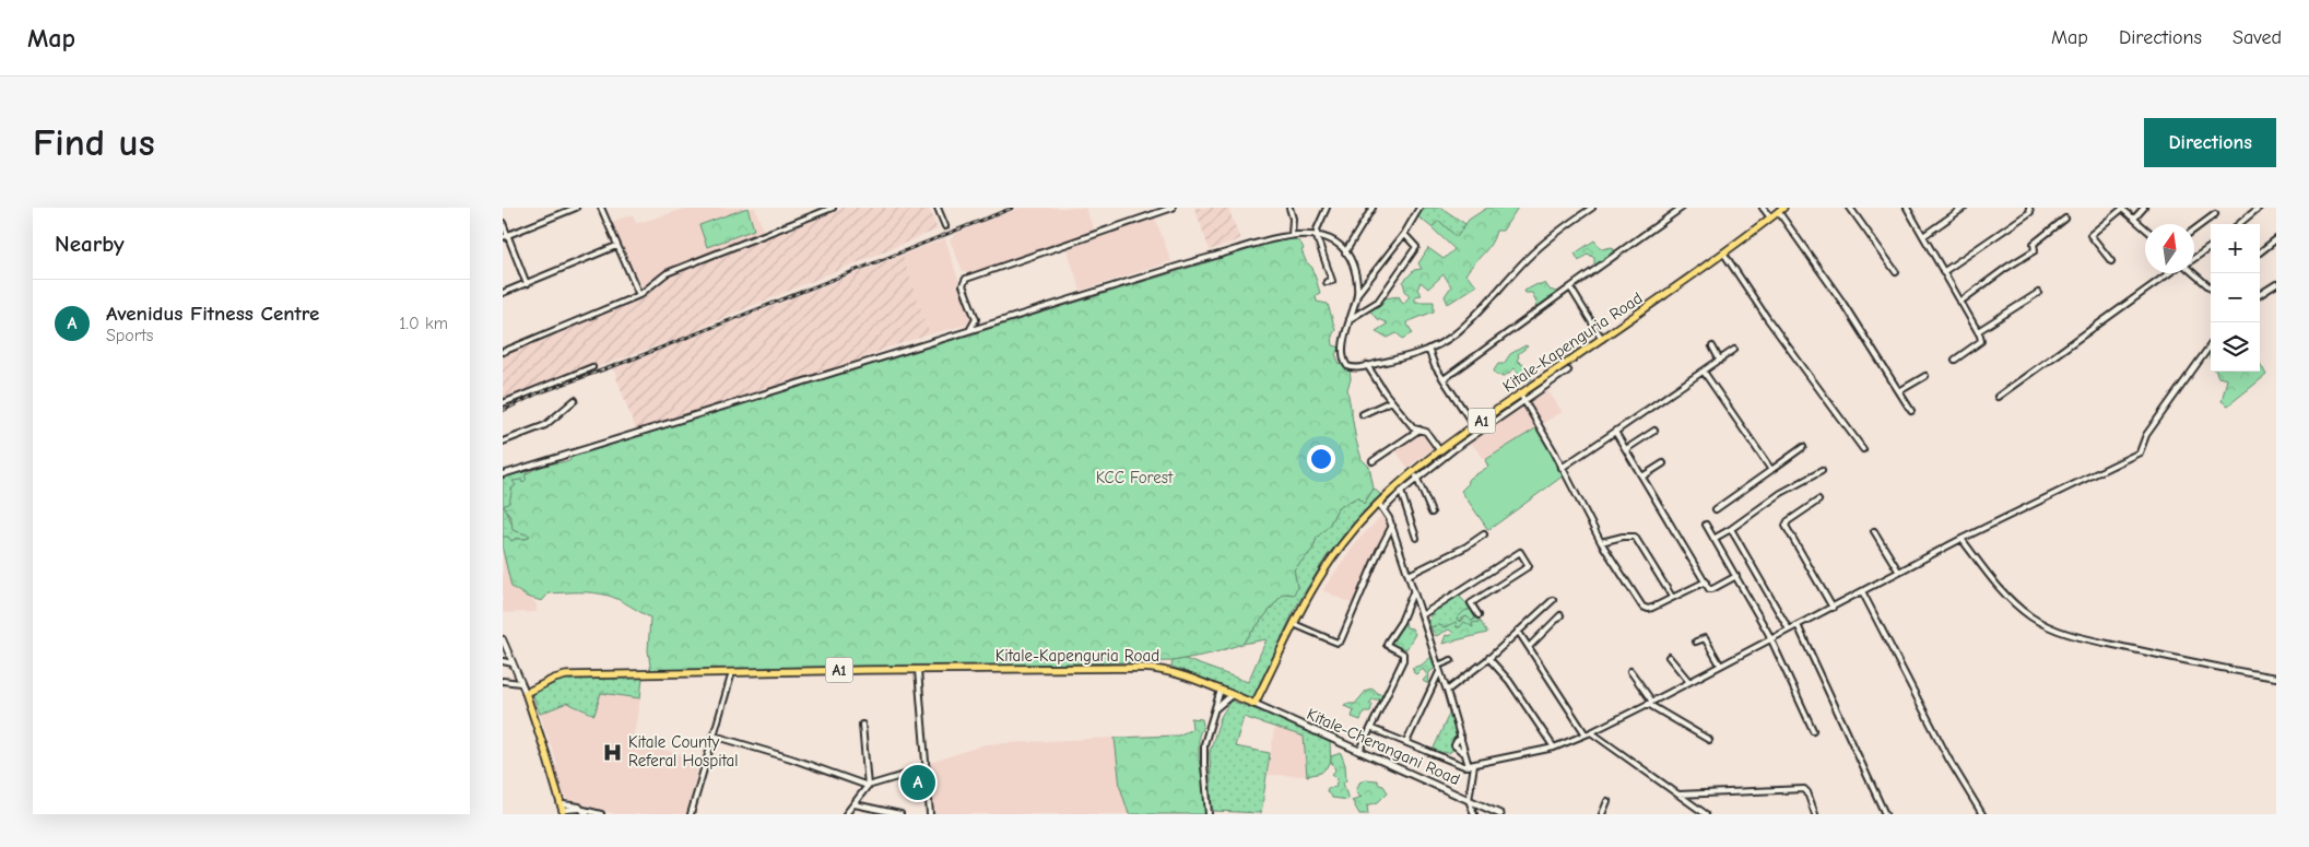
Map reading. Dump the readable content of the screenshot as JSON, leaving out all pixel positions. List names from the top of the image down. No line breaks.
{"streets":{"highway":["Kitale-Kapenguria Road","A1"],"main road":["Kitale-Cherangani Road"]},"crossings":[["Kitale-Kapenguria Road","Kitale-Cherangani Road"]],"parks":["KCC Forest"],"places":{"hospital":["Kitale County Referal Hospital"]},"north":"top","page":{"header":"Map","nav":["Map","Directions","Saved"],"buttons":"Directions","title":"Find us","heading":"Nearby","map_buttons":["+","−"],"list":[{"mark":"A","name":"Avenidus Fitness Centre","note":"Sports","value":"1.0 km"}],"pins":"A"}}
